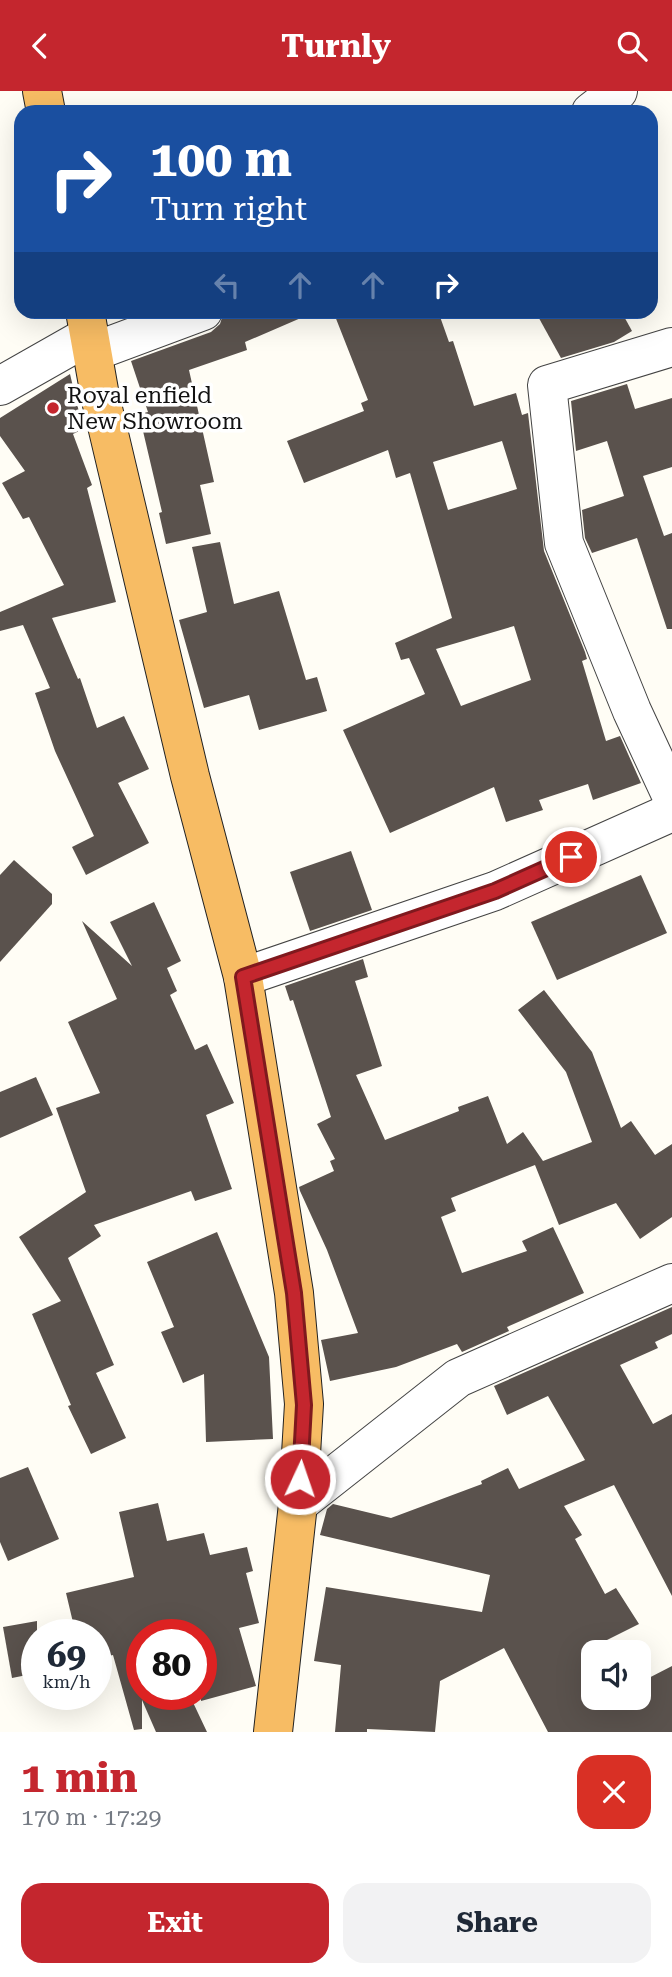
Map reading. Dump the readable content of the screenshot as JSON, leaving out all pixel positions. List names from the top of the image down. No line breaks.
{"places":["Royal enfield New Showroom"],"page":{"header":"Turnly","turn":["100 m","Turn right"],"speed":"69 km/h","limit":"80","heading":["1 min","170 m · 17:29"],"buttons":["Exit","Share"]}}
